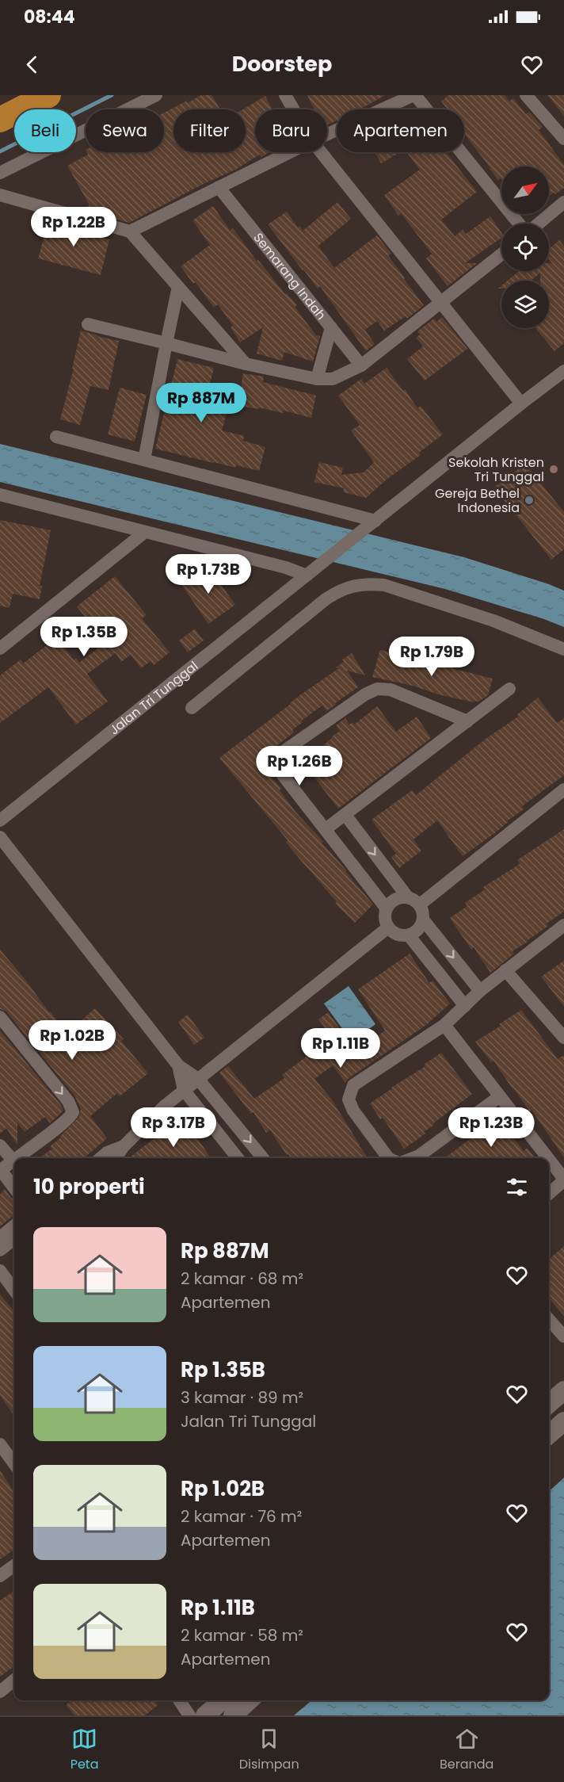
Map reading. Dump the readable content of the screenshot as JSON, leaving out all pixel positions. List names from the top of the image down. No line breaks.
{"streets":{"street":["Semarang Indah","Jalan Tri Tunggal"]},"places":["Sekolah Kristen Tri Tunggal","Gereja Bethel Indonesia"],"north":"top right","page":{"status":"08:44","header":"Doorstep","chip":["Beli","Sewa","Filter","Baru","Apartemen"],"price":["Rp 1.22B","Rp 887M","Rp 1.73B","Rp 1.35B","Rp 1.79B","Rp 1.26B","Rp 1.02B","Rp 1.11B","Rp 3.17B","Rp 1.23B"],"heading":"10 properti","list":[{"name":"Rp 887M","note":"2 kamar · 68 m² · Apartemen"},{"name":"Rp 1.35B","note":"3 kamar · 89 m² · Jalan Tri Tunggal"},{"name":"Rp 1.02B","note":"2 kamar · 76 m² · Apartemen"},{"name":"Rp 1.11B","note":"2 kamar · 58 m² · Apartemen"}],"tabs":["Peta","Disimpan","Beranda"]}}
